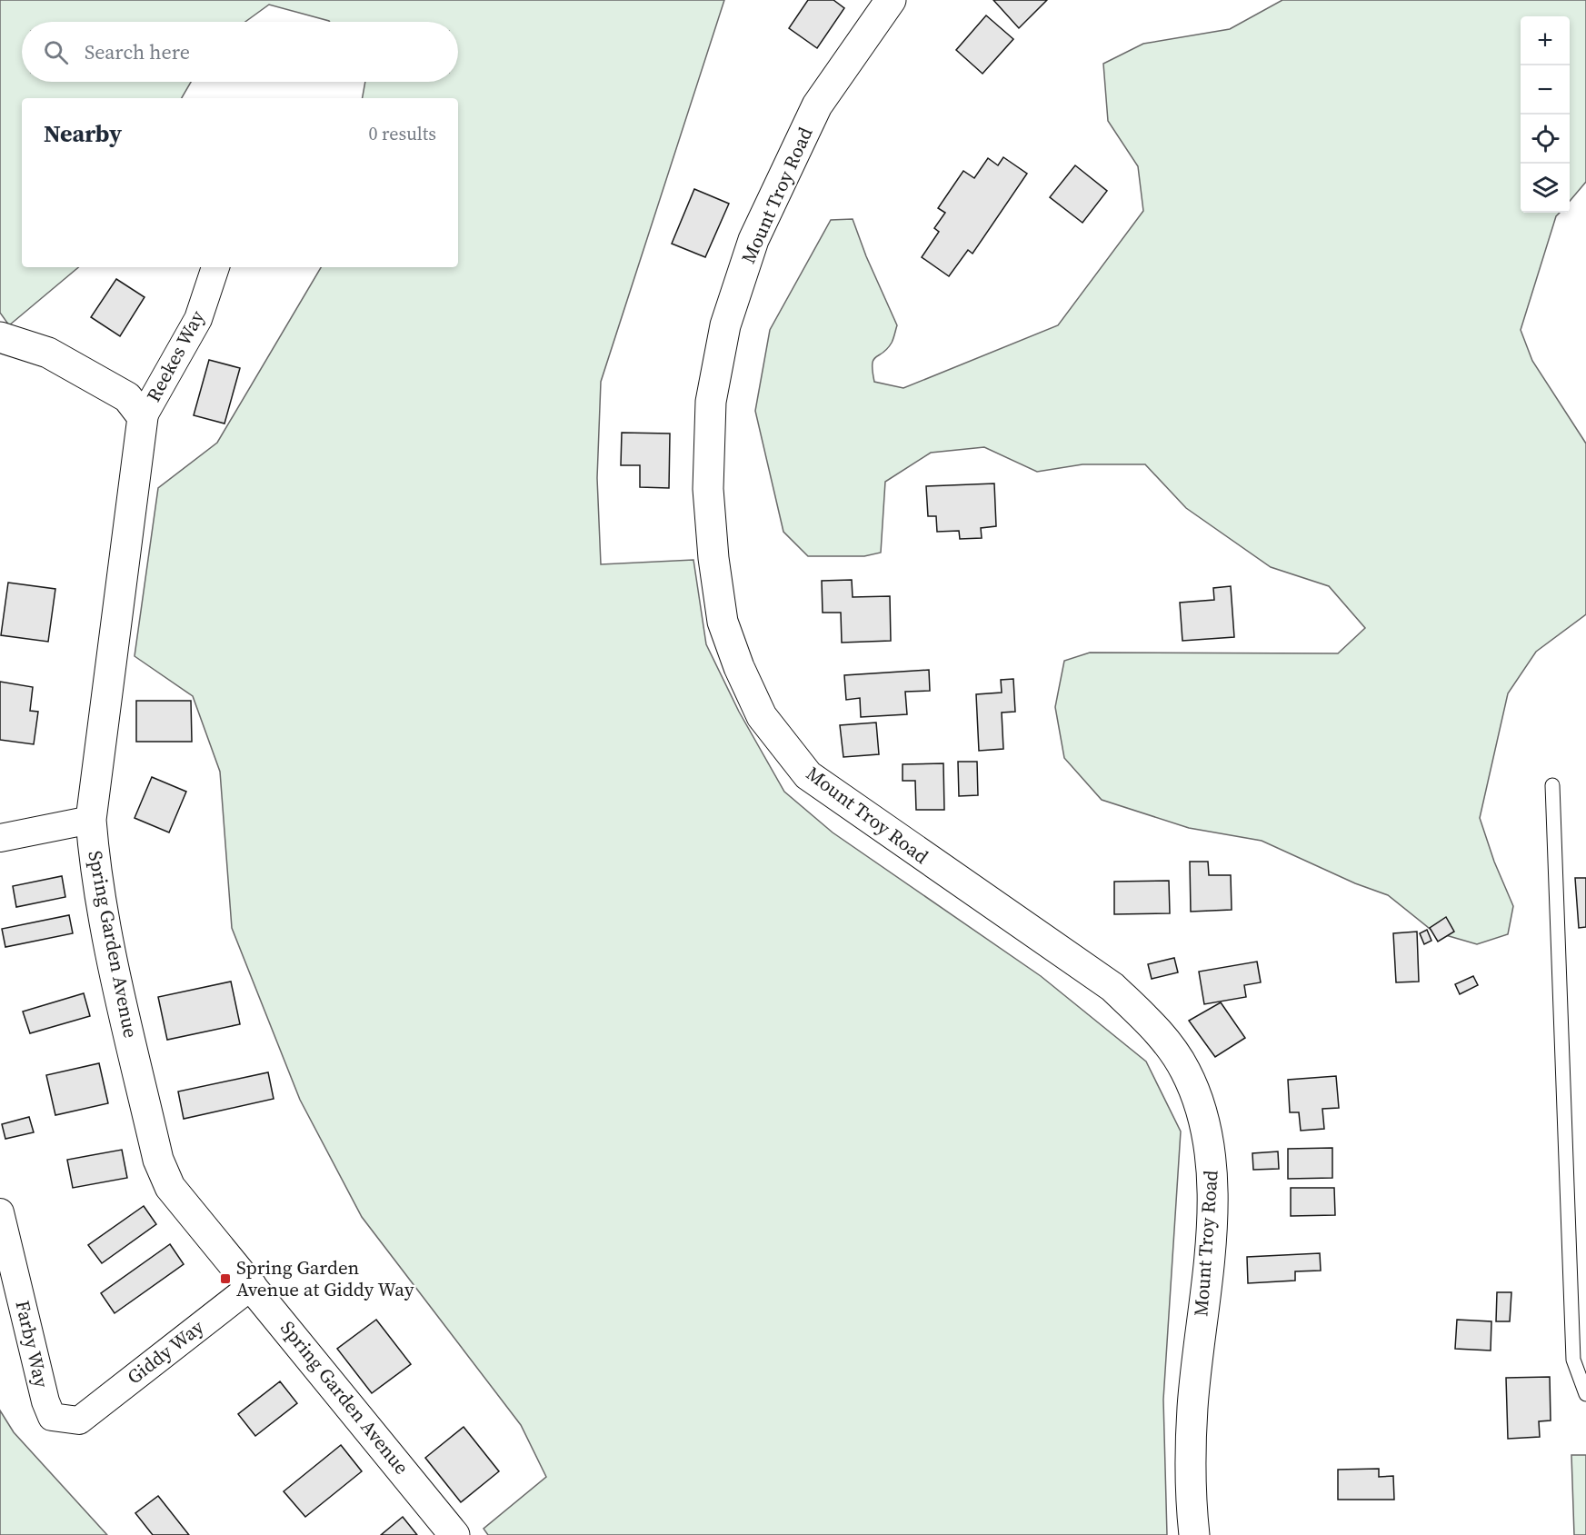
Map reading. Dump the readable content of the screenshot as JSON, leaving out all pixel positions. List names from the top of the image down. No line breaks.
{"streets":{"street":["Mount Troy Road","Reekes Way","Spring Garden Avenue","Farby Way","Giddy Way"]},"crossings":[["Reekes Way","Spring Garden Avenue"],["Spring Garden Avenue","Giddy Way"],["Farby Way","Giddy Way"]],"places":{"transit":["Spring Garden Avenue at Giddy Way"]},"page":{"map_buttons":["+","−"],"search":"Search here","heading":["Nearby","0 results"]}}
